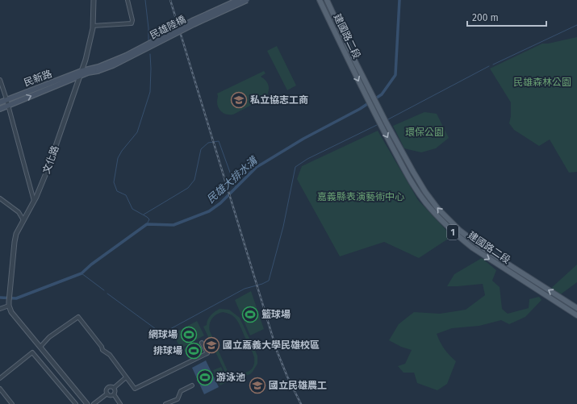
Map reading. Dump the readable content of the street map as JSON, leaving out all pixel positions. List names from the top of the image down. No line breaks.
{"streets":{"main road":["民雄陸橋","建國路二段","民新路","1"],"street":["文化路"]},"crossings":[["民雄陸橋","民新路"],["民新路","文化路"]],"water":["民雄大排水溝"],"parks":["民雄森林公園","環保公園","嘉義縣表演藝術中心"],"places":{"school or university":["私立協志工商","國立嘉義大學民雄校區","國立民雄農工"],"sports":["籃球場","網球場","排球場","游泳池"]},"scale_bar":"200 m"}
